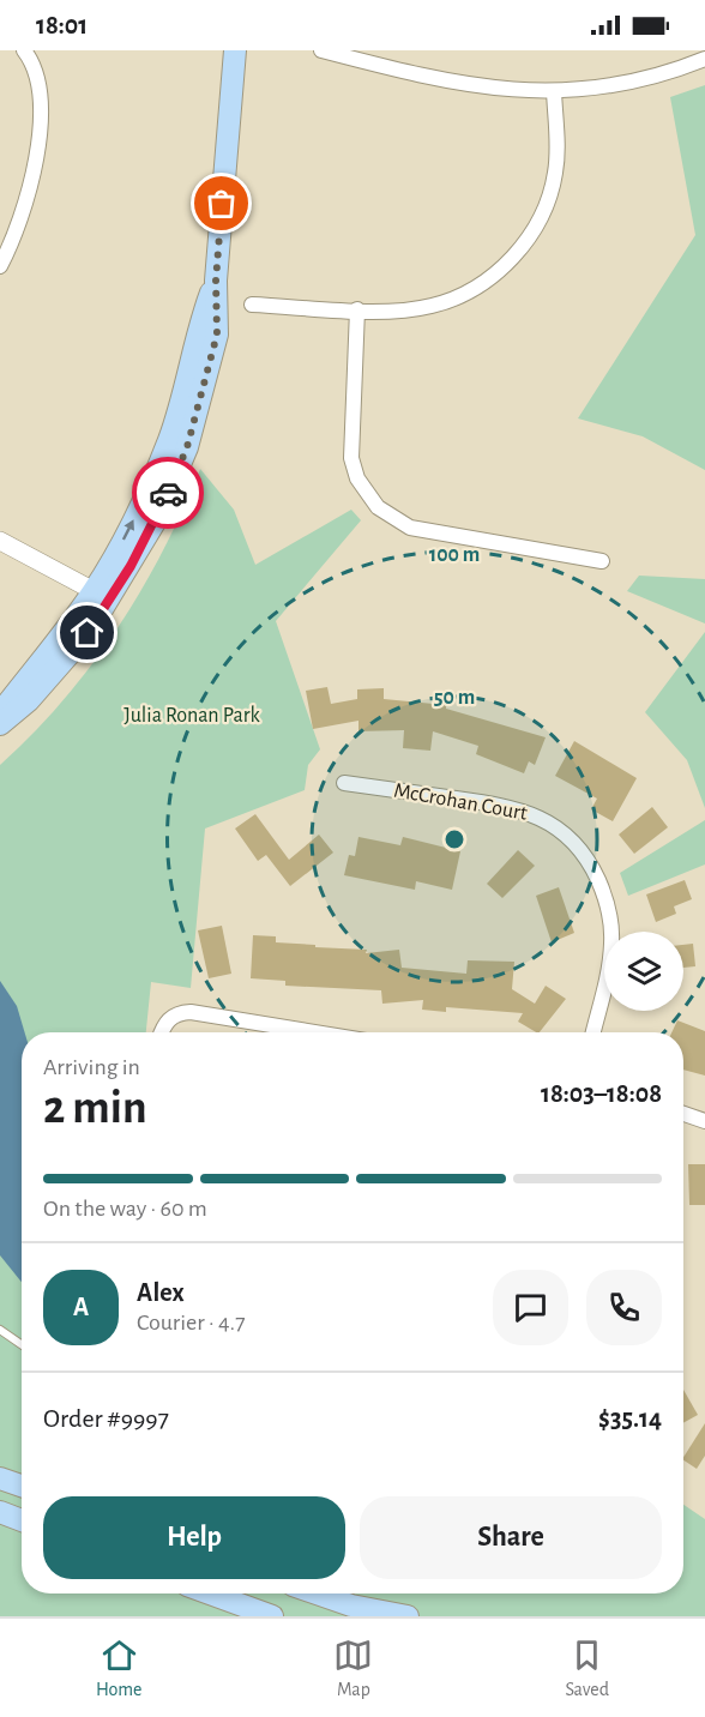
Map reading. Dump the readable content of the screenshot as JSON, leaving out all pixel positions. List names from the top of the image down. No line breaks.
{"streets":{"street":["McCrohan Court"]},"parks":["Julia Ronan Park"],"page":{"status":"18:01","heading":["2 min","Arriving in","18:03–18:08"],"panel":["Alex","Courier · 4.7","Order #9997","$35.14"],"bar":"On the way · 60 m","round":"A","buttons":["Help","Share"],"tabs":["Home","Map","Saved"]},"rings":["100 m","50 m"]}
